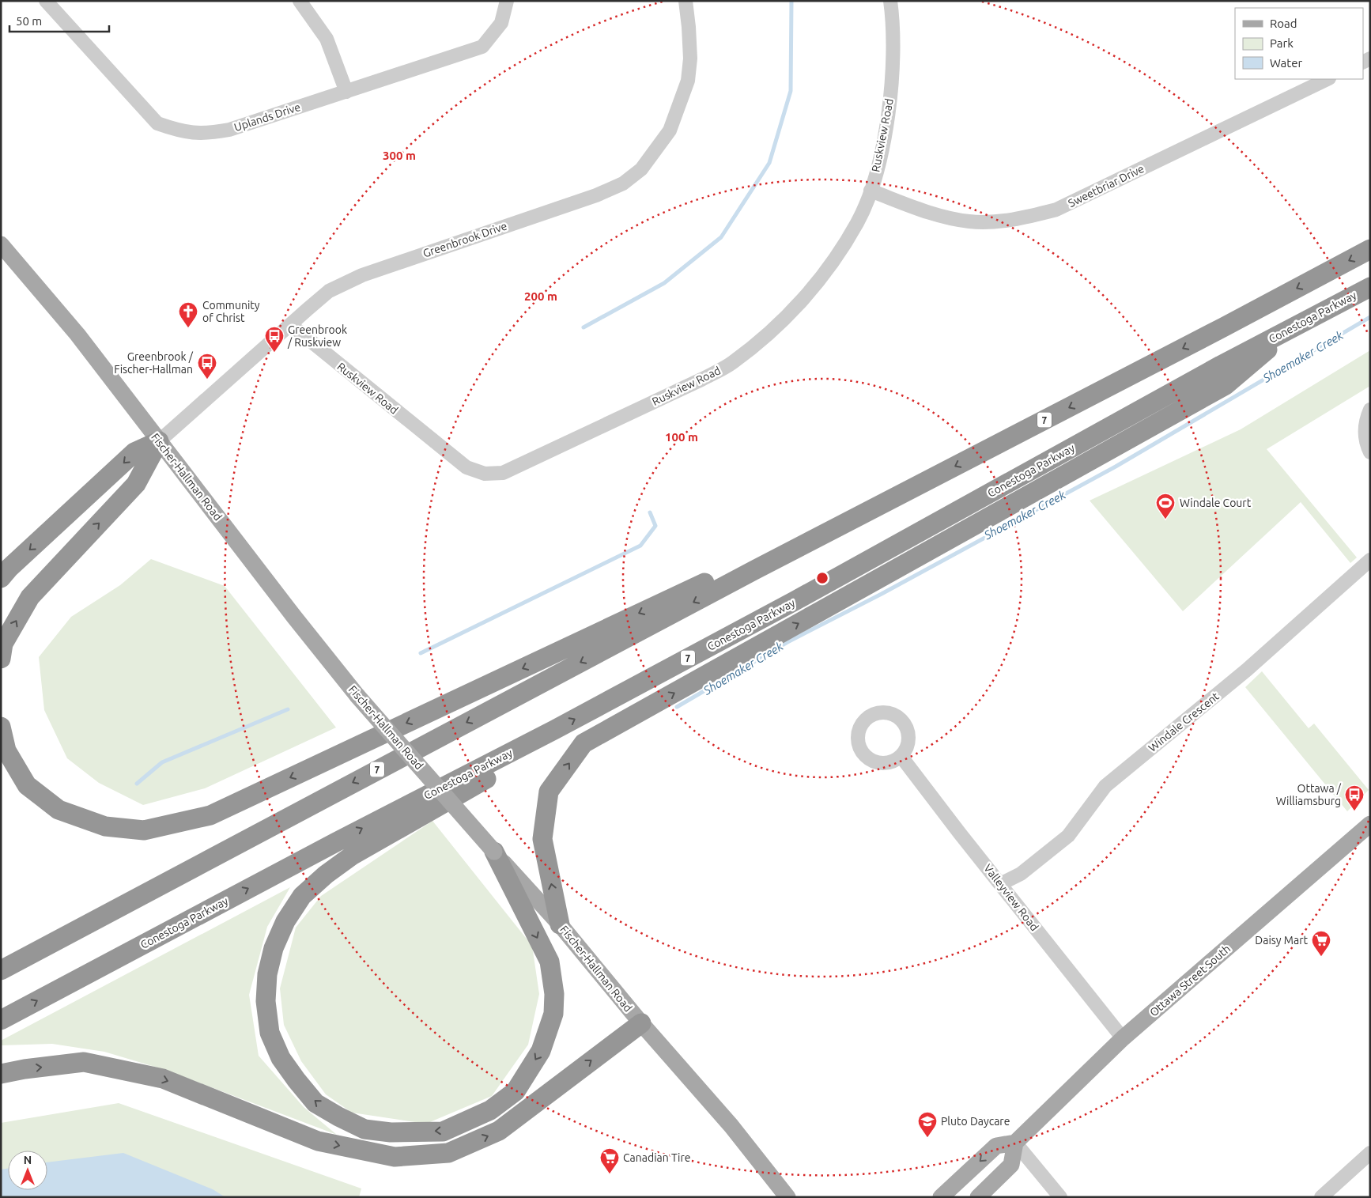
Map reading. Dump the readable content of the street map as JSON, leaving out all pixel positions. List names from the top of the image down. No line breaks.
{"streets":{"highway":["Conestoga Parkway","7"],"main road":["Fischer-Hallman Road","Ottawa Street South"],"street":["Uplands Drive","Ruskview Road","Sweetbriar Drive","Greenbrook Drive","Windale Crescent","Valleyview Road"]},"crossings":[["Ruskview Road","Sweetbriar Drive"],["Ruskview Road","Greenbrook Drive"],["Greenbrook Drive","Fischer-Hallman Road"],["Windale Crescent","Valleyview Road"],["Valleyview Road","Ottawa Street South"]],"water":["Shoemaker Creek"],"places":{"church":["Community of Christ"],"bus stop":["Greenbrook / Ruskview","Greenbrook / Fischer-Hallman","Ottawa / Williamsburg"],"sports":["Windale Court"],"supermarket":["Daisy Mart","Canadian Tire"],"school or university":["Pluto Daycare"]},"legend":["Road","Park","Water"],"scale_bar":"50 m","north":"top","rings":["300 m","200 m","100 m"]}
